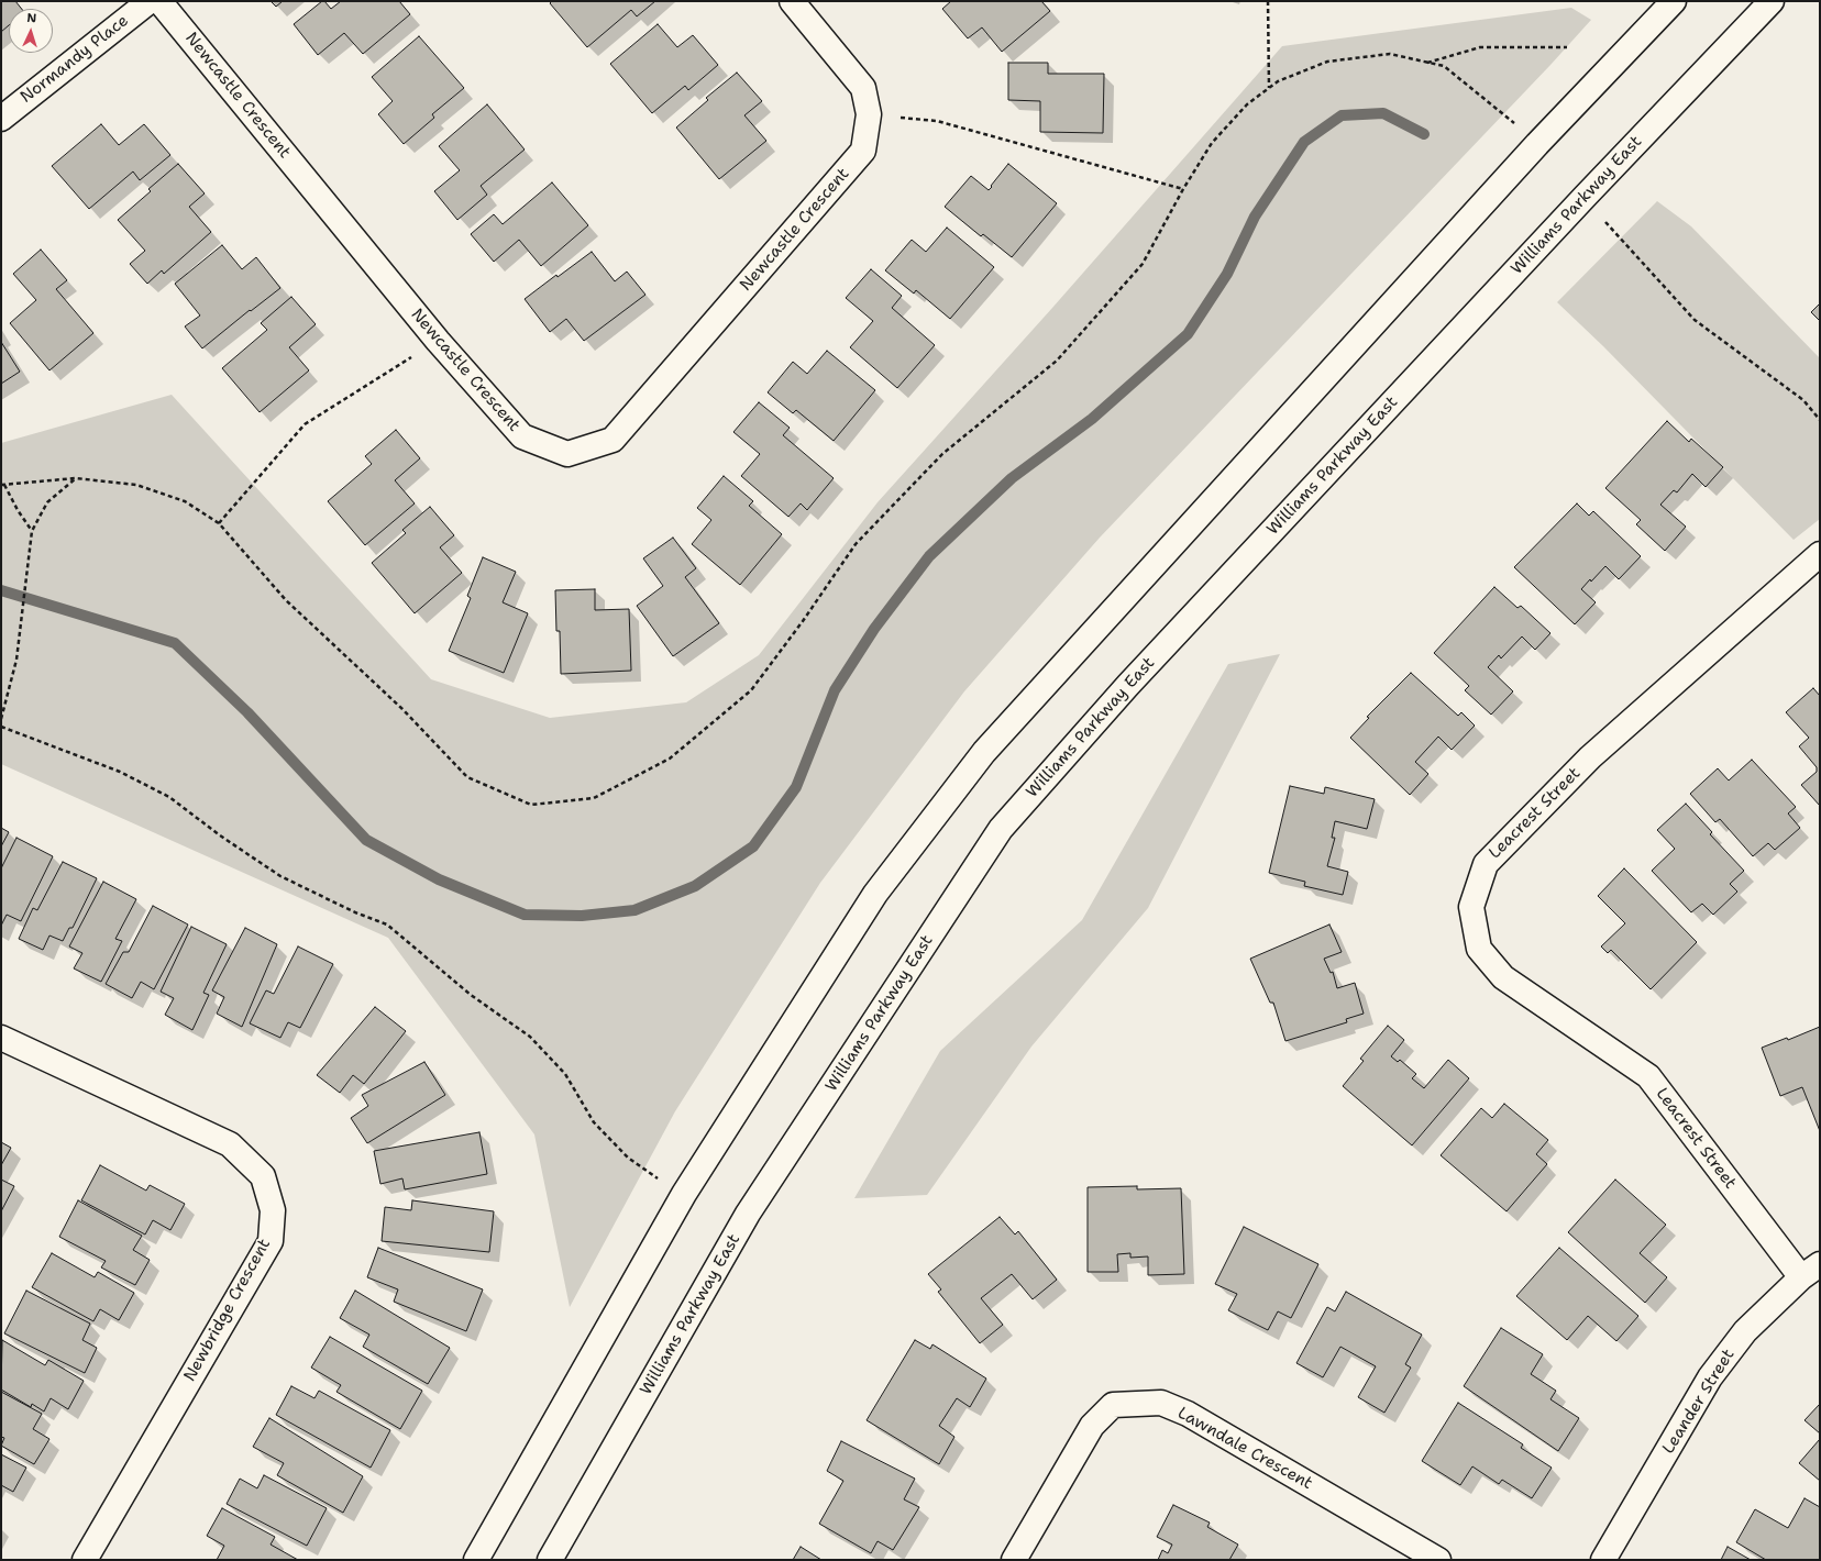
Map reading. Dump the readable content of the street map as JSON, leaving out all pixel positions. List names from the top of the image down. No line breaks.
{"streets":{"street":["Normandy Place","Newcastle Crescent","Williams Parkway East","Leacrest Street","Newbridge Crescent","Leander Street","Lawndale Crescent"]},"crossings":[["Leacrest Street","Leander Street"]],"north":"top"}
